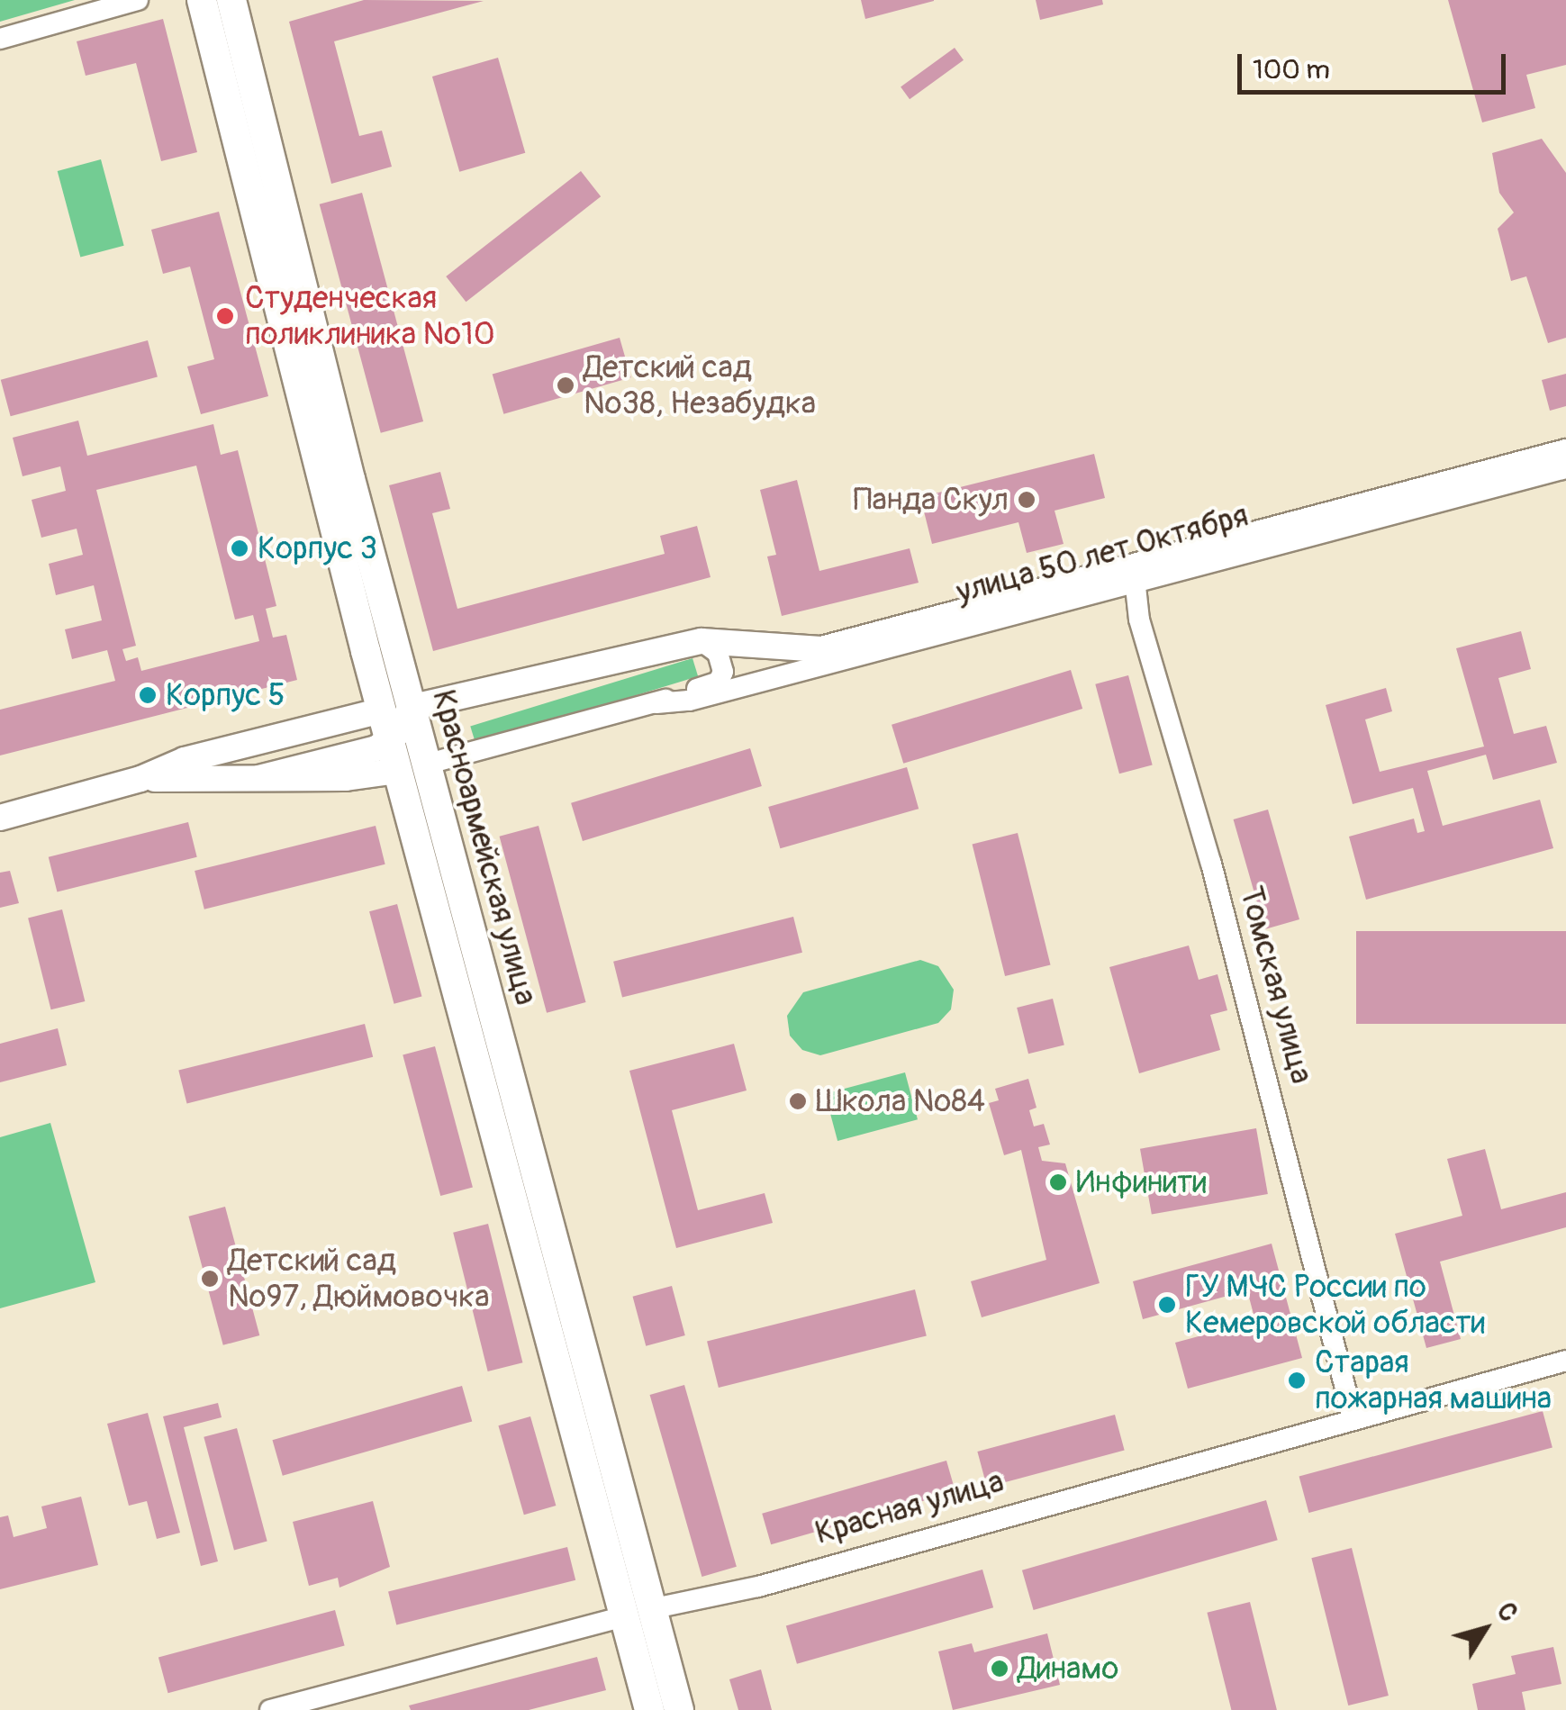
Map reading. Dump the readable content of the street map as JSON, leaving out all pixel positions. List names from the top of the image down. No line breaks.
{"streets":{"main road":["Красноармейская улица"],"street":["улица 50 лет Октября","Томская улица","Красная улица"]},"crossings":[["улица 50 лет Октября","Красноармейская улица"],["улица 50 лет Октября","Томская улица"],["Красноармейская улица","Красная улица"],["Томская улица","Красная улица"]],"places":["Студенческая поликлиника №10","Детский сад №38, Незабудка","Панда Скул","Корпус 3","Корпус 5","Школа №84","Инфинити","Детский сад №97, Дюймовочка","ГУ МЧС России по Кемеровской области","Старая пожарная машина","Динамо"],"scale_bar":"100 m","north":"top right"}
